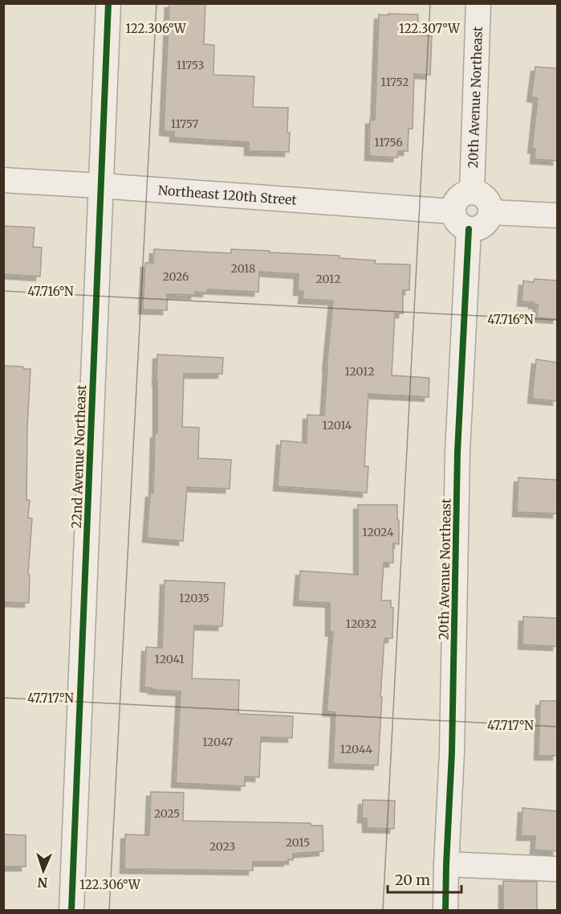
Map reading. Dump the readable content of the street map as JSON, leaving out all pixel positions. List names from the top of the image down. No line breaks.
{"streets":{"street":["20th Avenue Northeast","Northeast 120th Street","22nd Avenue Northeast"]},"crossings":[["20th Avenue Northeast","Northeast 120th Street"],["Northeast 120th Street","22nd Avenue Northeast"]],"house_numbers":["11753","11752","11757","11756","2018","2026","2012","12012","12014","12024","12035","12032","12041","12047","12044","2025","2015","2023"],"scale_bar":"20 m","north":"bottom","coordinates":["122.306°W","122.307°W","47.716°N","47.717°N"]}
